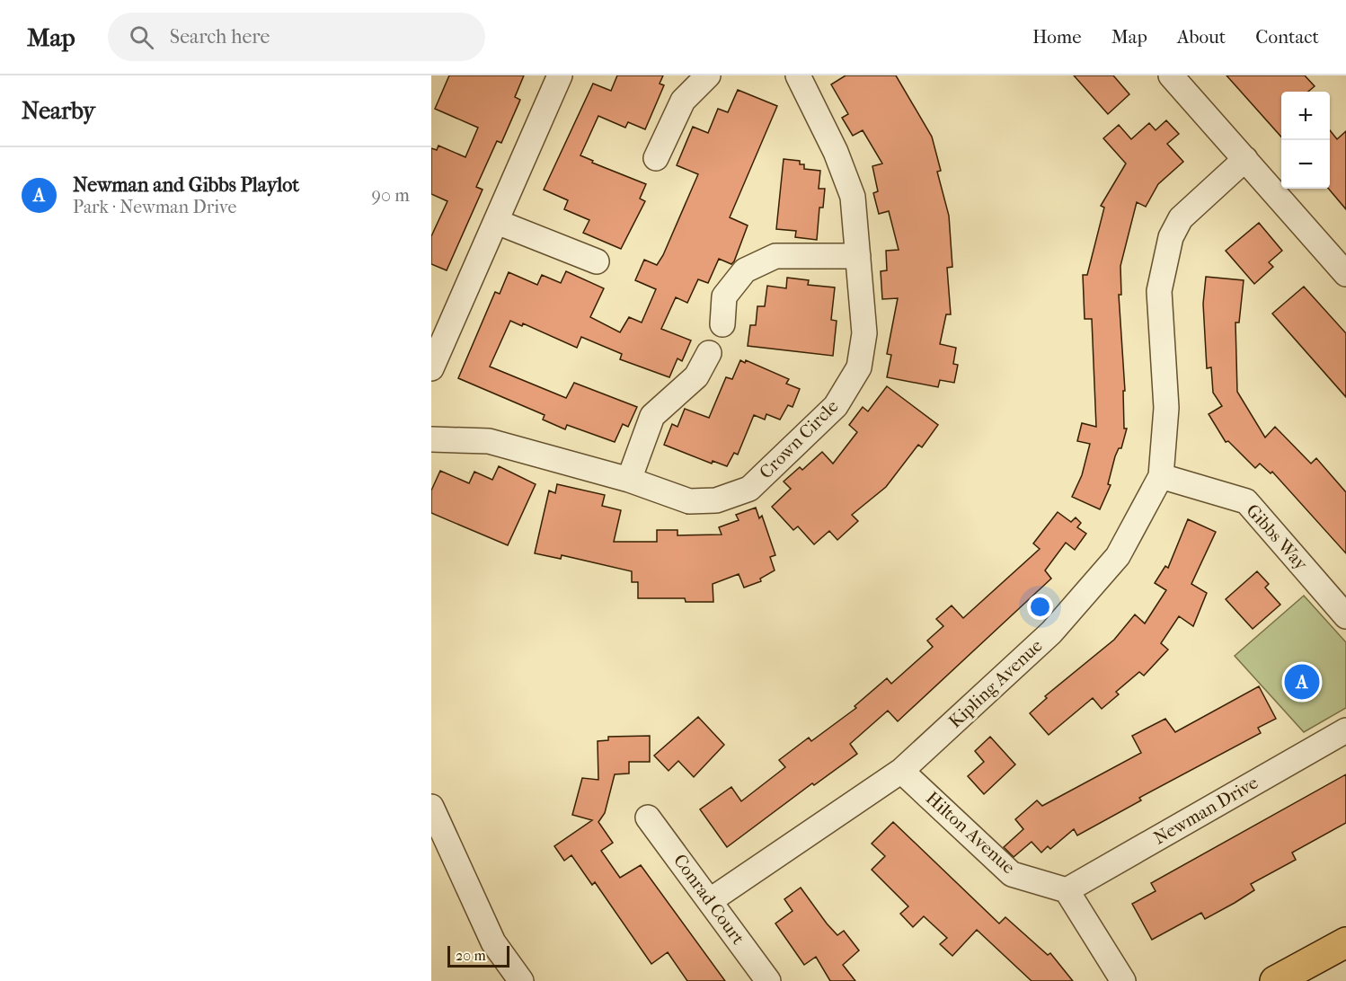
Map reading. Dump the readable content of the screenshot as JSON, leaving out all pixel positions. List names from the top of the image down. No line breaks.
{"streets":{"street":["Crown Circle","Gibbs Way","Kipling Avenue","Newman Drive","Hilton Avenue","Conrad Court"]},"crossings":[["Gibbs Way","Kipling Avenue"],["Kipling Avenue","Hilton Avenue"],["Kipling Avenue","Conrad Court"],["Newman Drive","Hilton Avenue"]],"scale_bar":"20 m","page":{"header":"Map","search":"Search here","nav":["Home","Map","About","Contact"],"heading":"Nearby","map_buttons":["+","−"],"list":[{"mark":"A","name":"Newman and Gibbs Playlot","note":"Park · Newman Drive","value":"90 m"}],"pins":"A","scale":"20 m"}}
